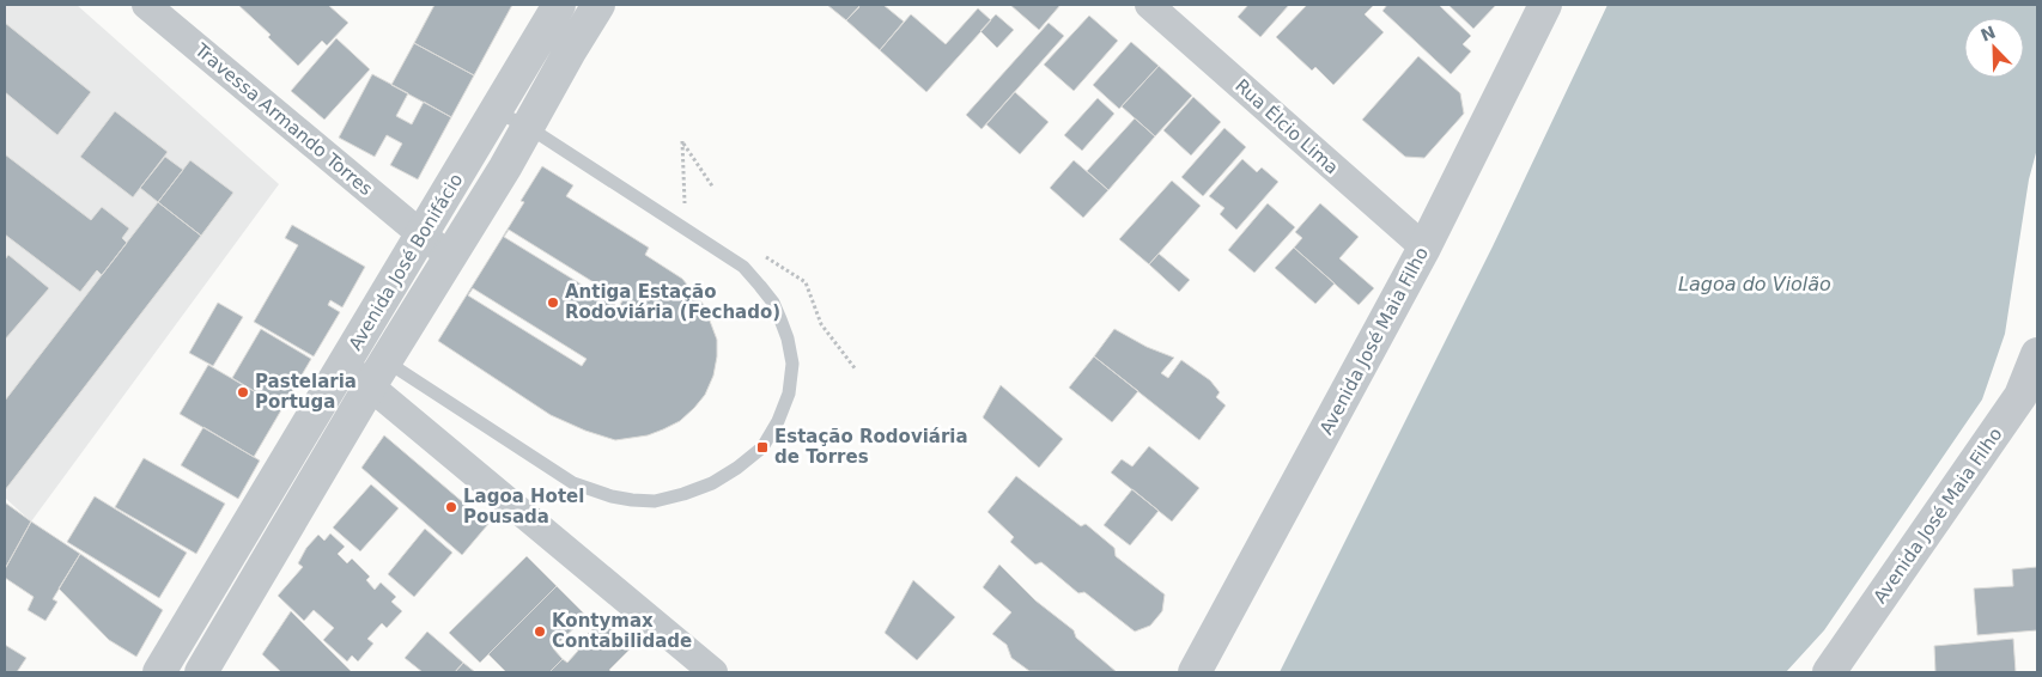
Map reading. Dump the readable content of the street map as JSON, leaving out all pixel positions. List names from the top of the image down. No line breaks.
{"streets":{"street":["Travessa Armando Torres","Rua Élcio Lima","Avenida José Bonifácio","Avenida José Maia Filho"]},"crossings":[["Travessa Armando Torres","Avenida José Bonifácio"],["Rua Élcio Lima","Avenida José Maia Filho"]],"water":["Lagoa do Violão"],"places":{"other":["Antiga Estação Rodoviária (Fechado)","Pastelaria Portuga","Lagoa Hotel Pousada","Kontymax Contabilidade"],"transit":["Estação Rodoviária de Torres"]},"north":"top left"}
